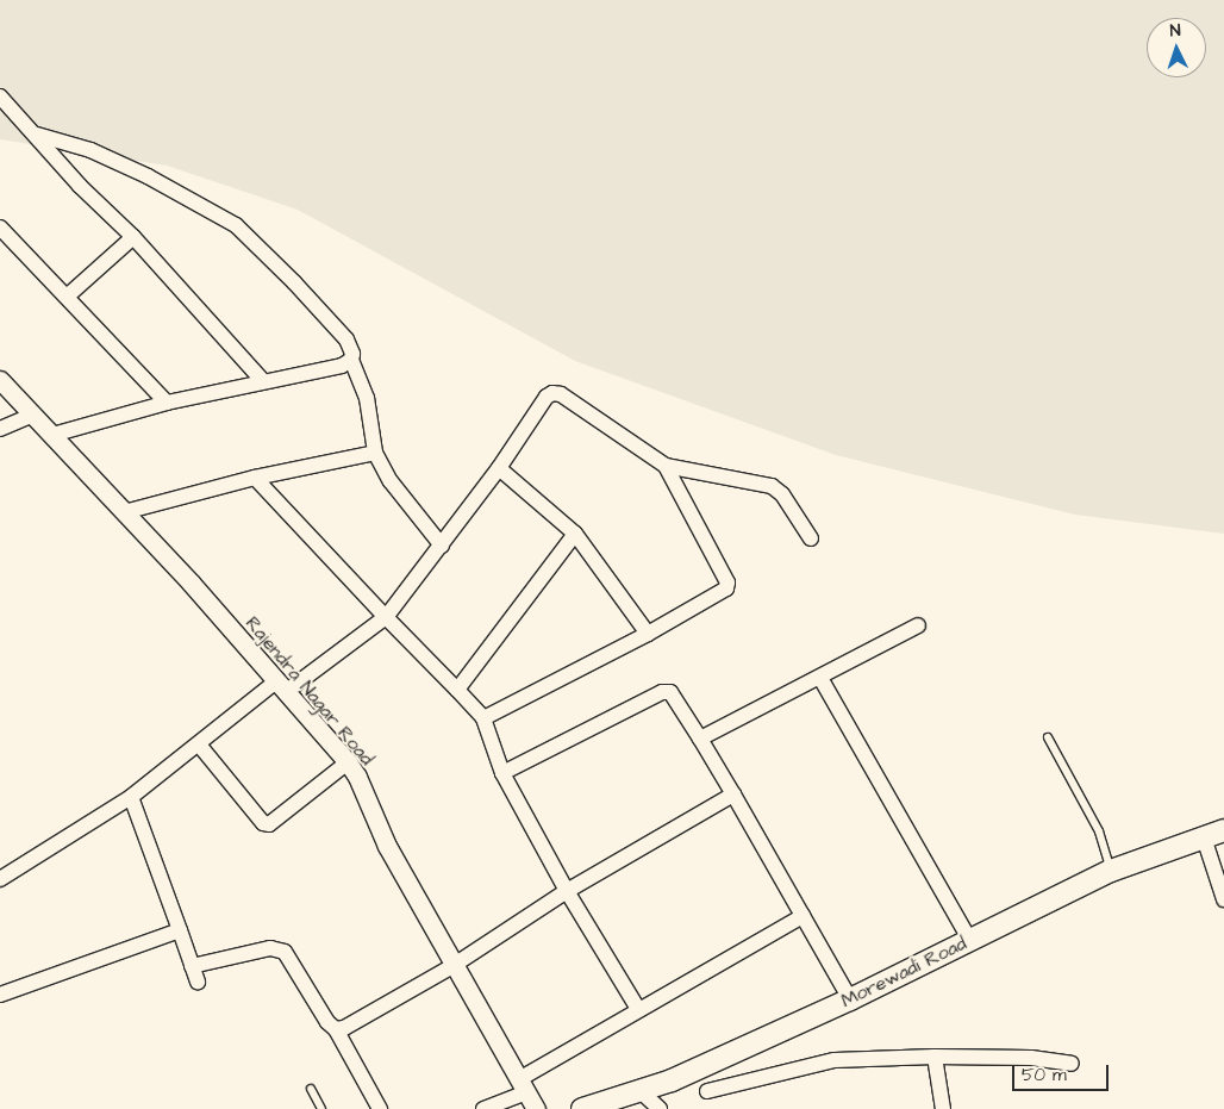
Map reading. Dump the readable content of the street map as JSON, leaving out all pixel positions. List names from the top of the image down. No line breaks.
{"streets":{"main road":["Morewadi Road"],"street":["Rajendra Nagar Road"]},"scale_bar":"50 m","north":"top"}
